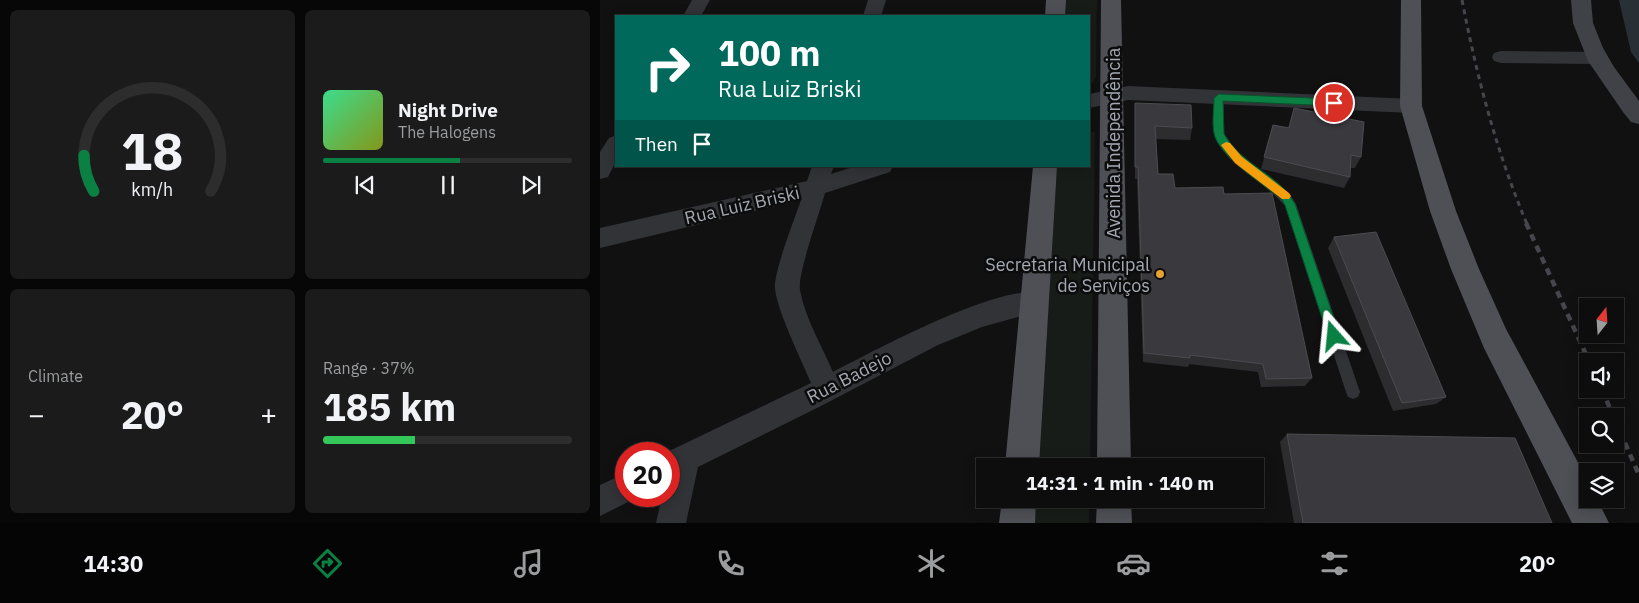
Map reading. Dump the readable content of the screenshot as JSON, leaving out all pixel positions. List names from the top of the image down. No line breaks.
{"streets":{"main road":["Avenida Independência"],"street":["Rua Luiz Briski","Rua Badejo"]},"places":["Secretaria Municipal de Serviços"],"north":"top","page":{"turn":["100 m","Rua Luiz Briski"],"song":["Night Drive","The Halogens"],"then":"Then","tile":["Climate",["Range · 37%","185 km"]],"heat":["−","20°","+"],"limit":"20","trip":"14:31 · 1 min · 140 m","tabs":["14:30","20°"],"gauge":["18","km/h"]}}
